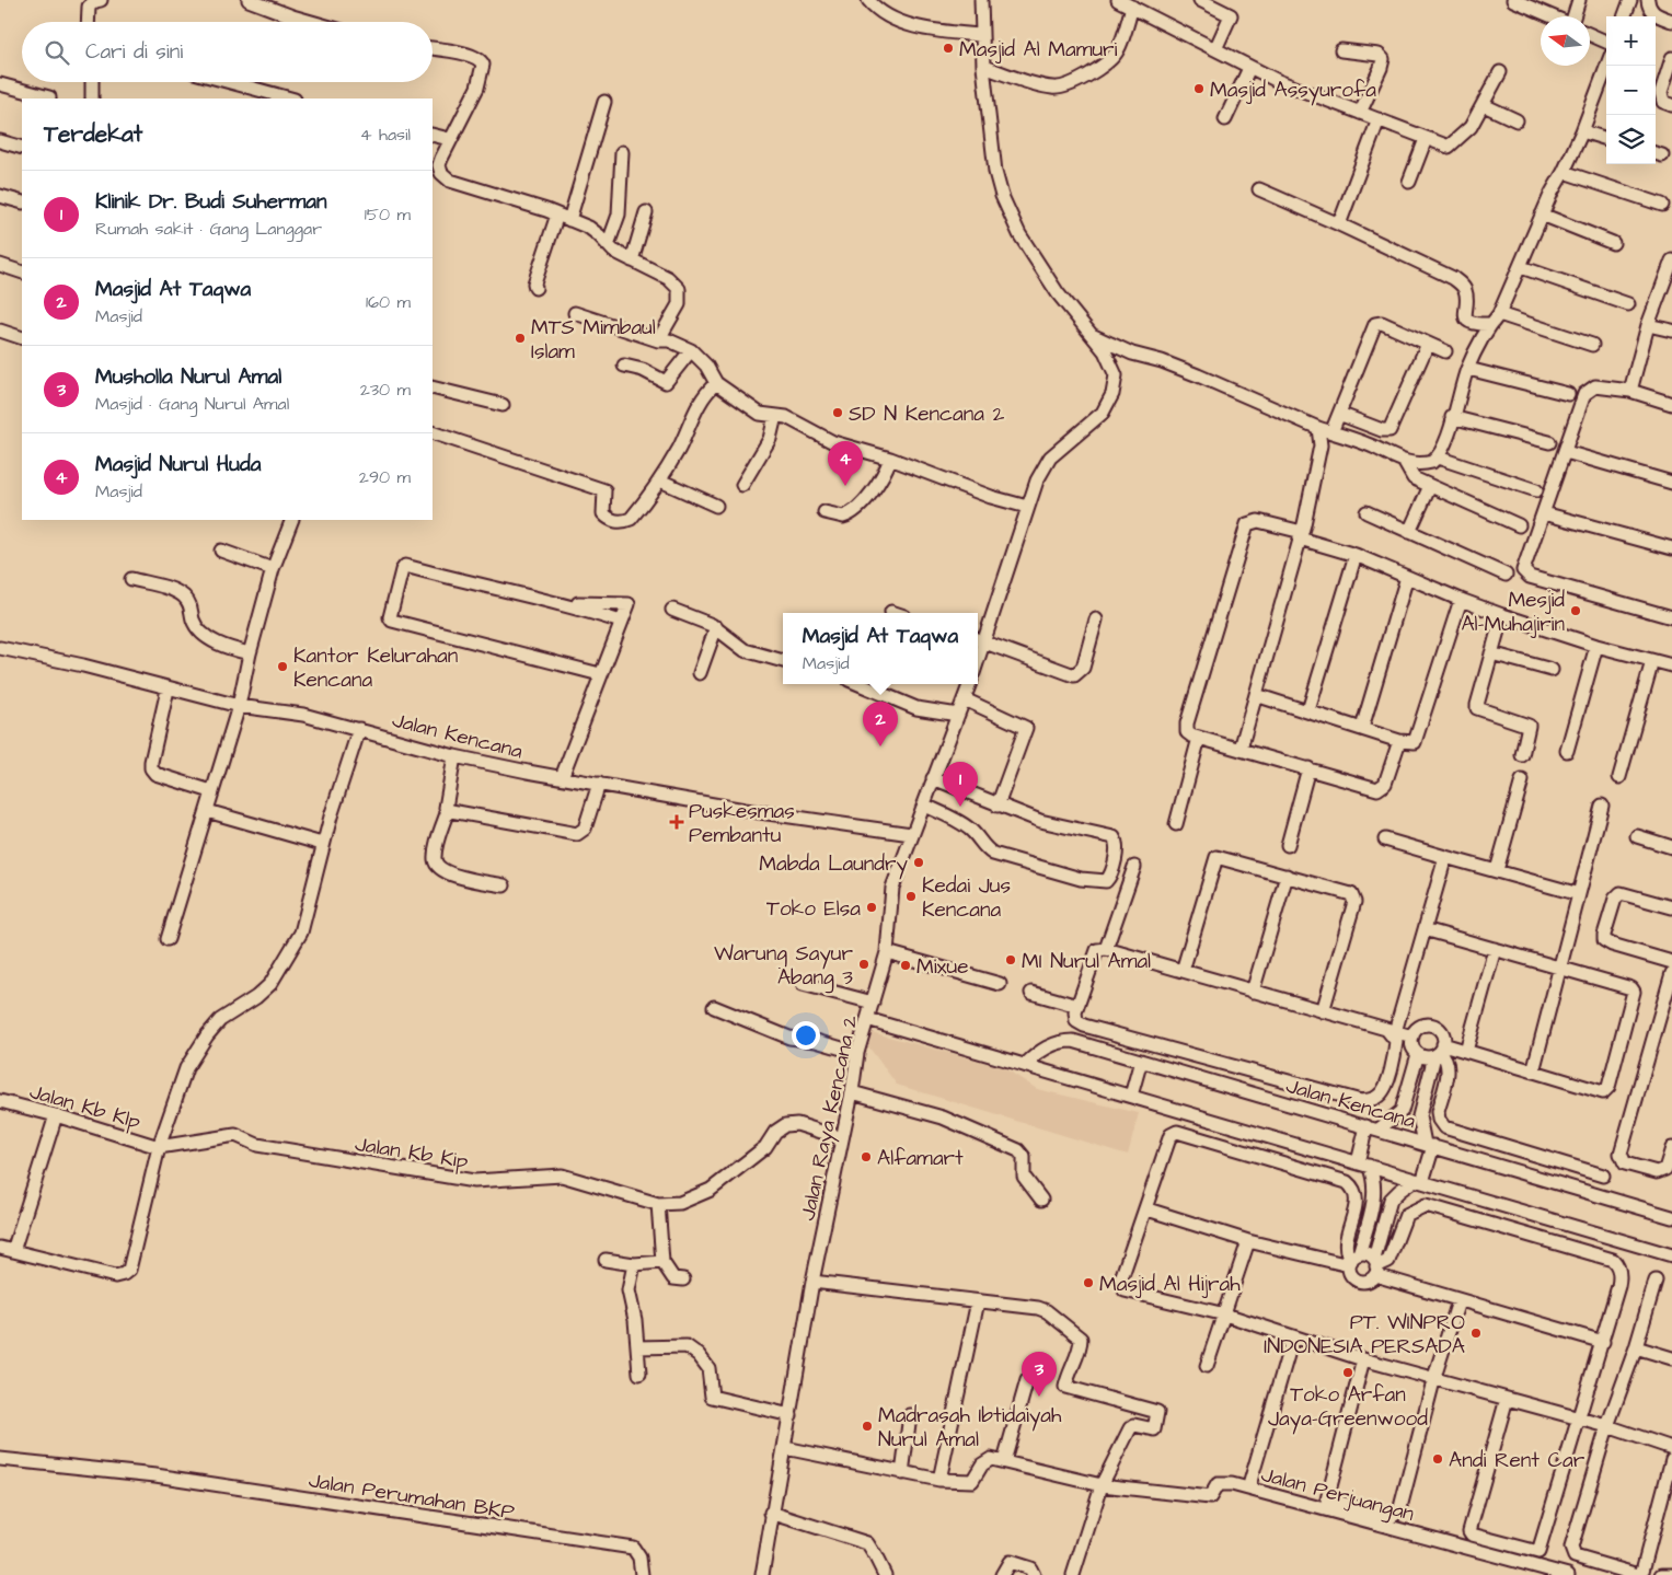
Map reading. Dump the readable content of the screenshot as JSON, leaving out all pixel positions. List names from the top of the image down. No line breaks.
{"streets":{"street":["Jalan Kencana","Jalan Kb Klp","Jalan Raya Kencana 2","Jalan Kb Kip","Jalan Perjuangan","Jalan Perumahan BKP"]},"crossings":[["Jalan Kencana","Jalan Raya Kencana 2"],["Jalan Kb Klp","Jalan Kb Kip"]],"places":{"other":["Masjid Al Mamuri","Masjid Assyurofa","MTS Mimbaul Islam","SD N Kencana 2","Mesjid Al-Muhajirin","Kantor Kelurahan Kencana","Mabda Laundry","Kedai Jus Kencana","Toko Elsa","MI Nurul Amal","Warung Sayur Abang 3","Mixue","Alfamart","Masjid Al Hijrah","PT. WINPRO INDONESIA PERSADA","Toko Arfan Jaya-Greenwood","Madrasah Ibtidaiyah Nurul Amal","Andi Rent Car"],"health":["Puskesmas Pembantu"]},"north":"left","page":{"map_buttons":["+","−"],"search":"Cari di sini","heading":["Terdekat","4 hasil"],"list":[{"mark":"1","name":"Klinik Dr. Budi Suherman","note":"Rumah sakit · Gang Langgar","value":"150 m"},{"mark":"2","name":"Masjid At Taqwa","note":"Masjid","value":"160 m"},{"mark":"3","name":"Musholla Nurul Amal","note":"Masjid · Gang Nurul Amal","value":"230 m"},{"mark":"4","name":"Masjid Nurul Huda","note":"Masjid","value":"290 m"}],"pins":["4","2","1","3"],"popup":["Masjid At Taqwa","Masjid"]}}
